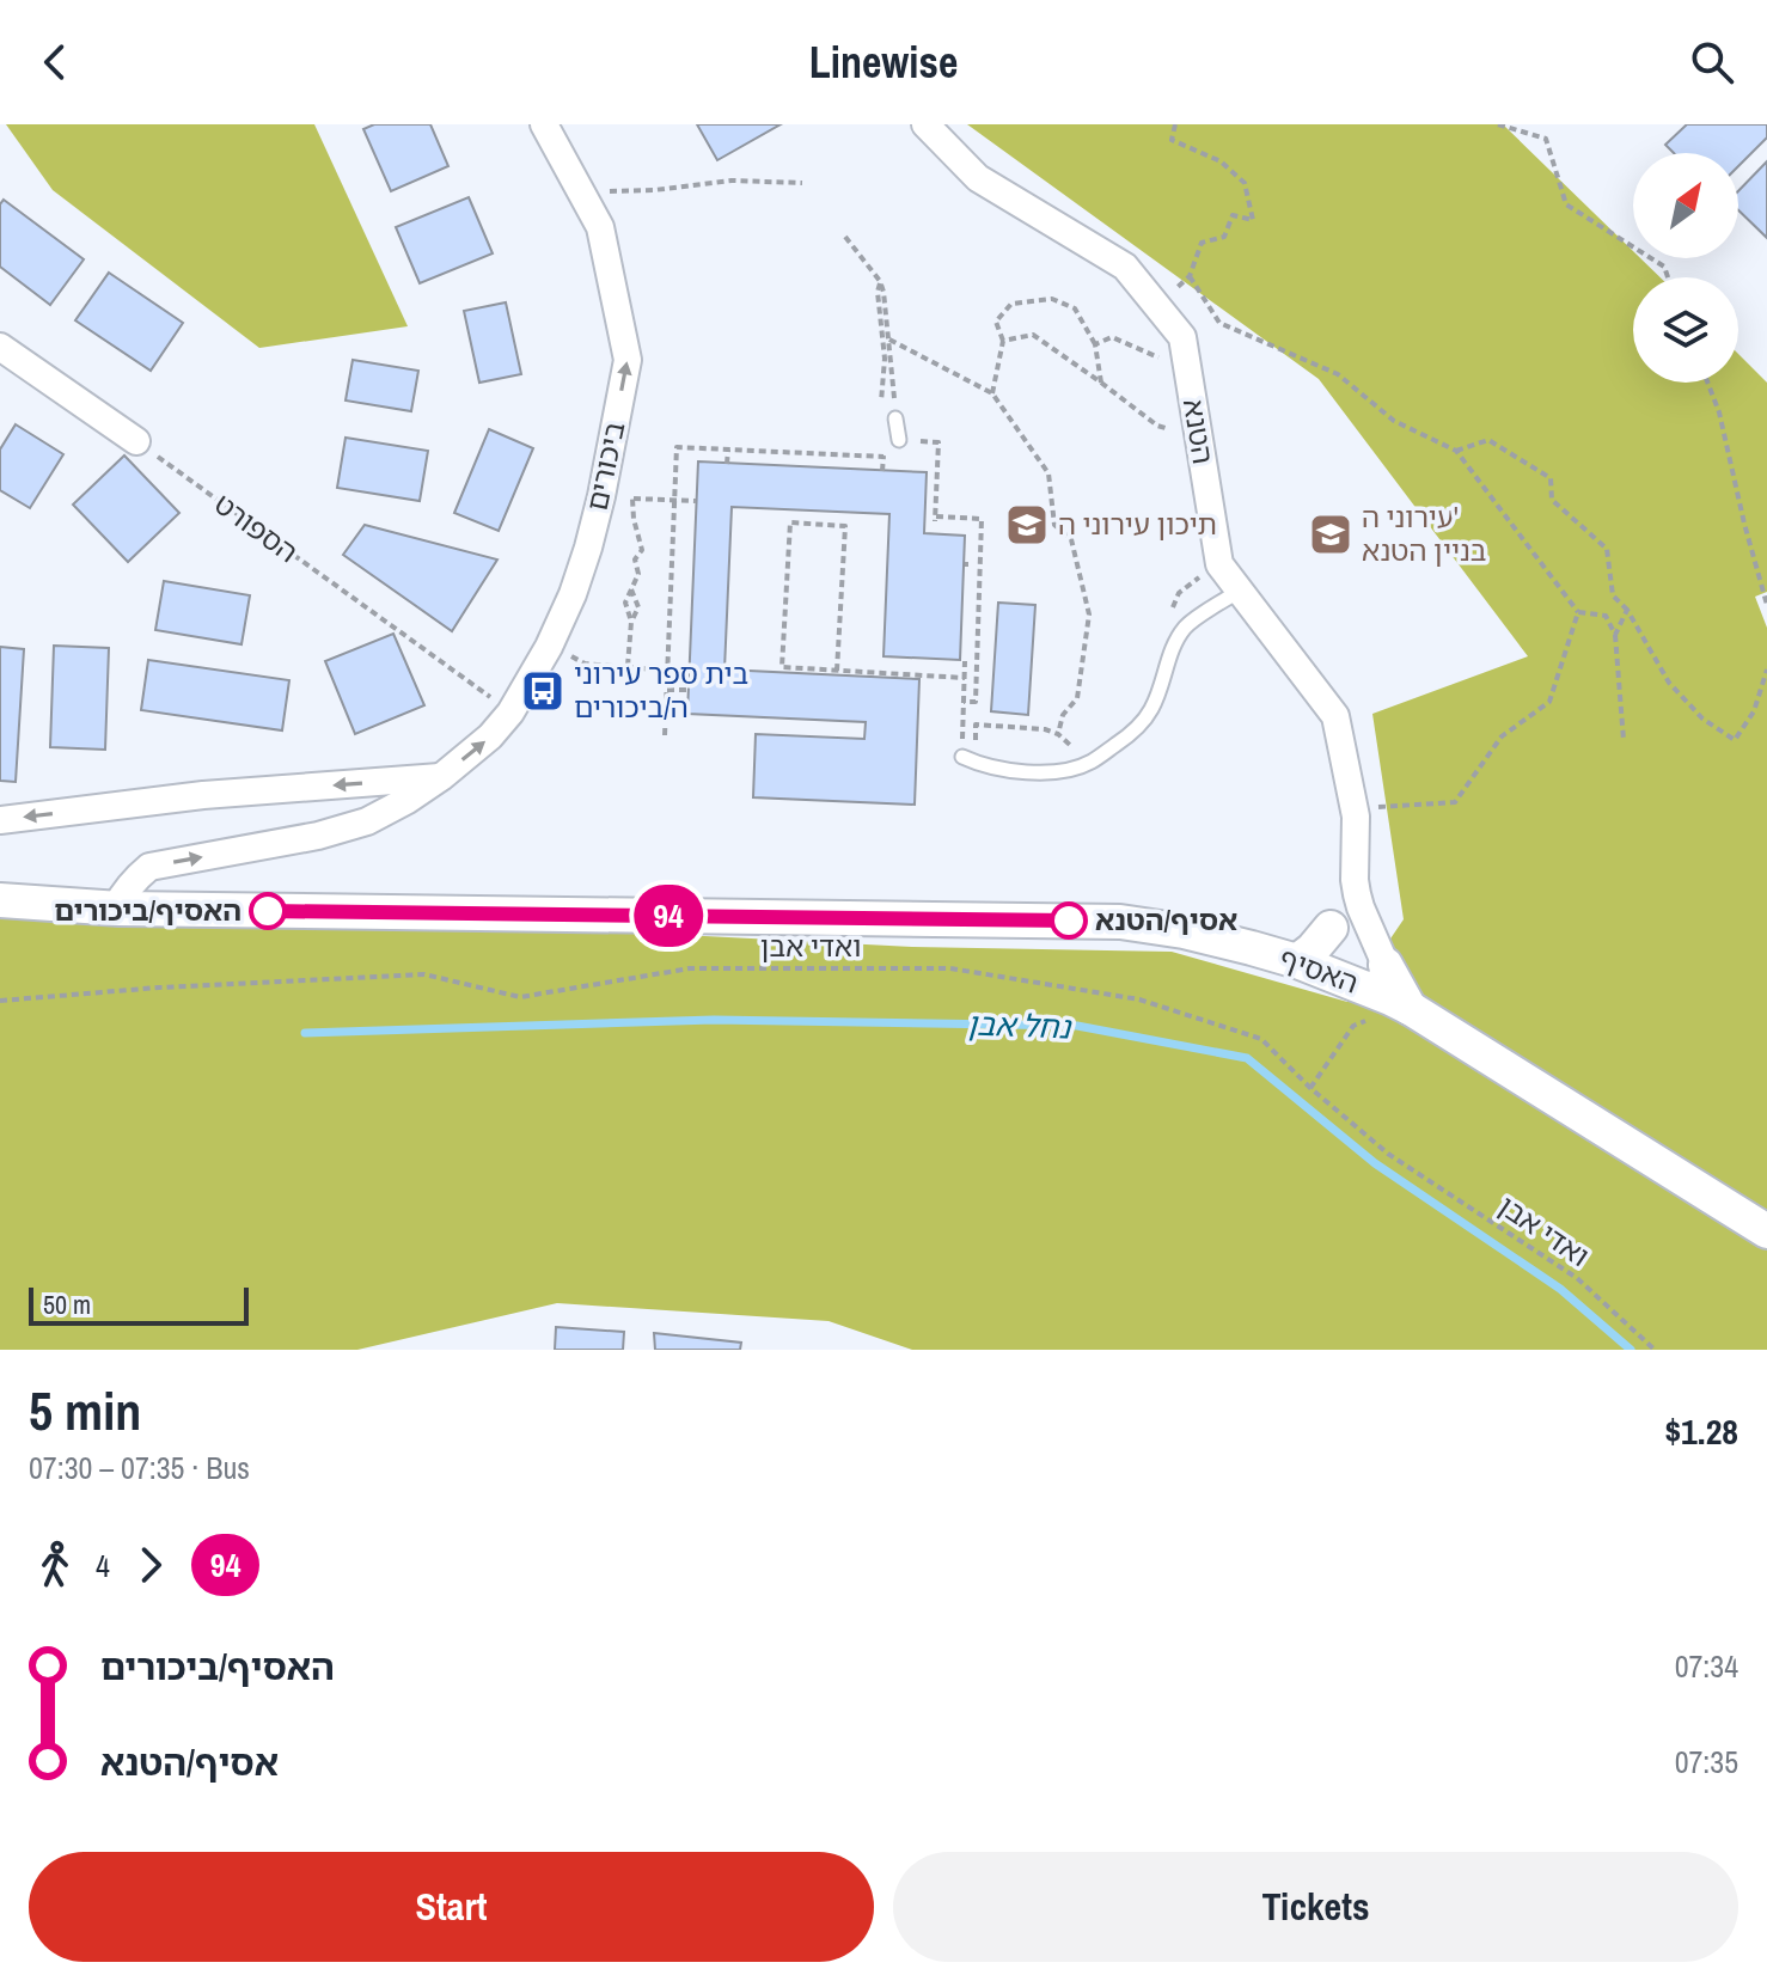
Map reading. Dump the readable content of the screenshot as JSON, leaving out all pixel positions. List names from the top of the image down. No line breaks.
{"streets":{"street":["הטנא","ביכורים","האסיף"],"path":["הספורט","ואדי אבן"]},"crossings":[["הטנא","האסיף"],["ביכורים","הספורט"],["ביכורים","האסיף"]],"one_way":["ביכורים"],"water":["נחל אבן"],"places":{"school or university":["תיכון עירוני ה","עירוני ה' בניין הטנא"],"bus stop":["בית ספר עירוני ה/ביכורים"],"other":["האסיף/ביכורים","אסיף/הטנא"]},"lines":["bus line 94"],"scale_bar":"50 m","north":"top right","page":{"header":"Linewise","on_map":"94","scale":"50 m","heading":["5 min","07:30 – 07:35 · Bus","$1.28"],"legs":["4","94"],"list":[{"name":"האסיף/ביכורים","value":"07:34"},{"name":"אסיף/הטנא","value":"07:35"}],"buttons":["Start","Tickets"]}}
